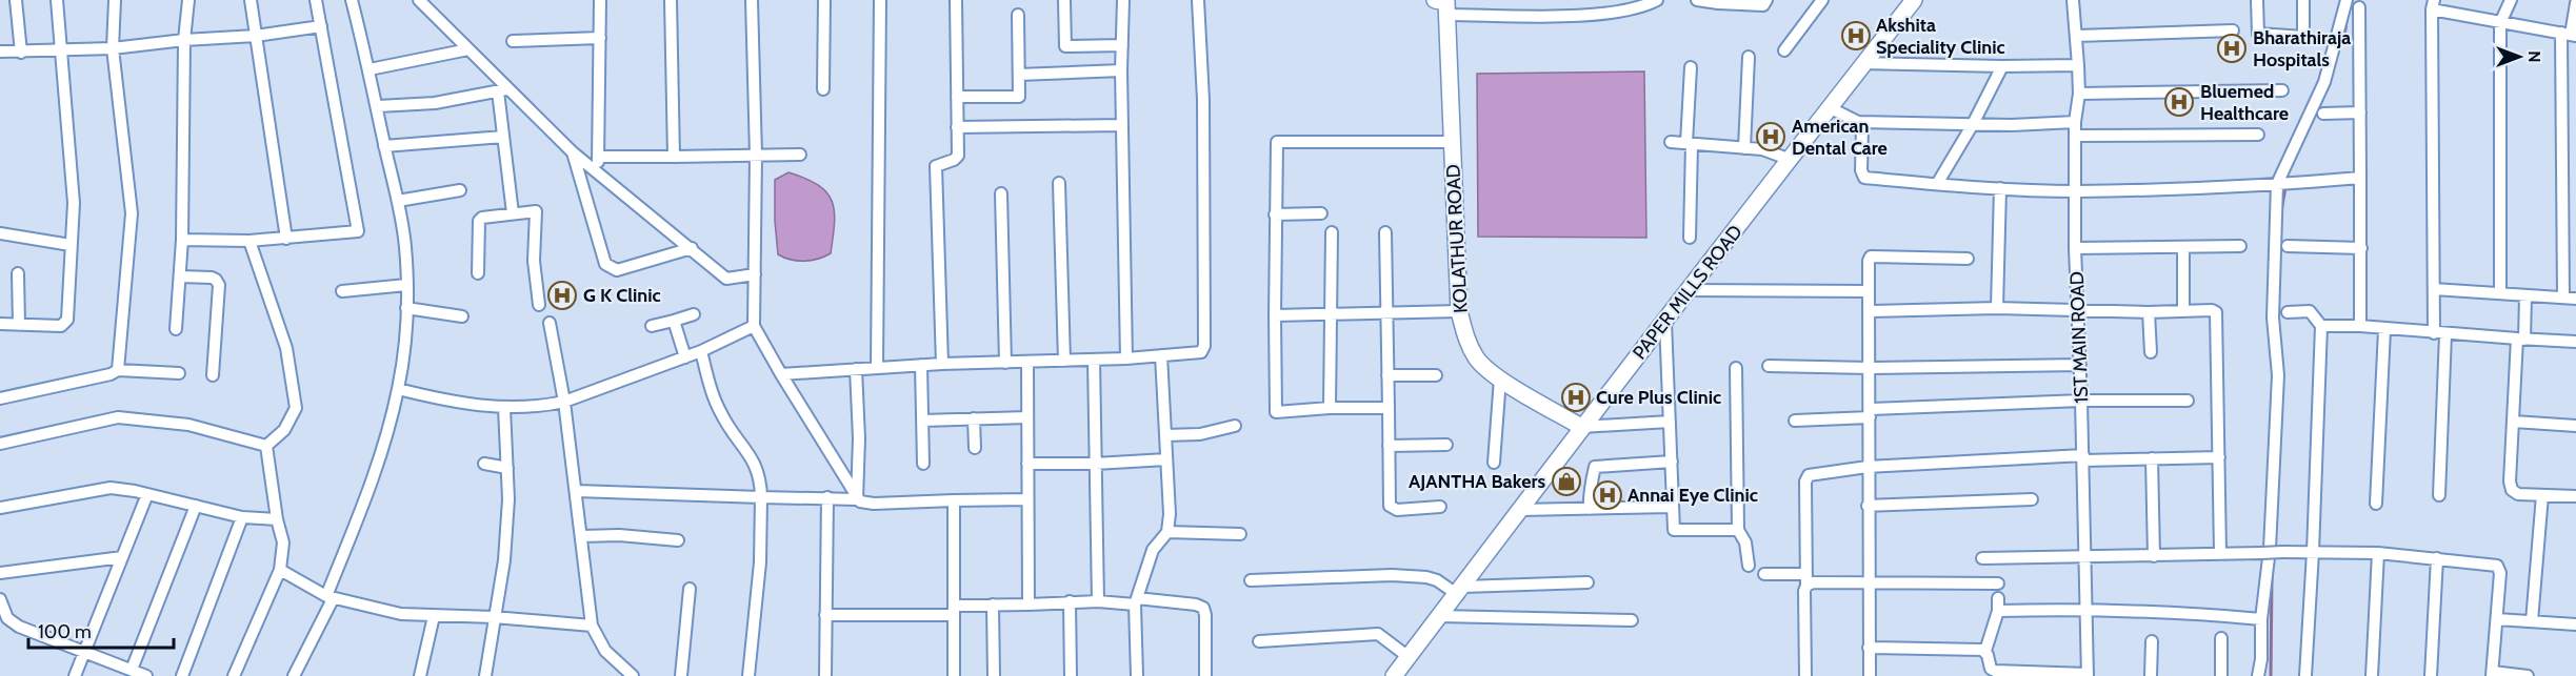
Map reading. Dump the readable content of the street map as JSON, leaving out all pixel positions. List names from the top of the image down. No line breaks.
{"streets":{"main road":["KOLATHUR ROAD","PAPER MILLS ROAD"],"street":["1ST MAIN ROAD"]},"crossings":[["KOLATHUR ROAD","PAPER MILLS ROAD"]],"places":{"hospital":["Akshita Speciality Clinic","Bharathiraja Hospitals","Bluemed Healthcare","American Dental Care","G K Clinic","Cure Plus Clinic","Annai Eye Clinic"],"shop":["AJANTHA Bakers"]},"scale_bar":"100 m","north":"right"}
